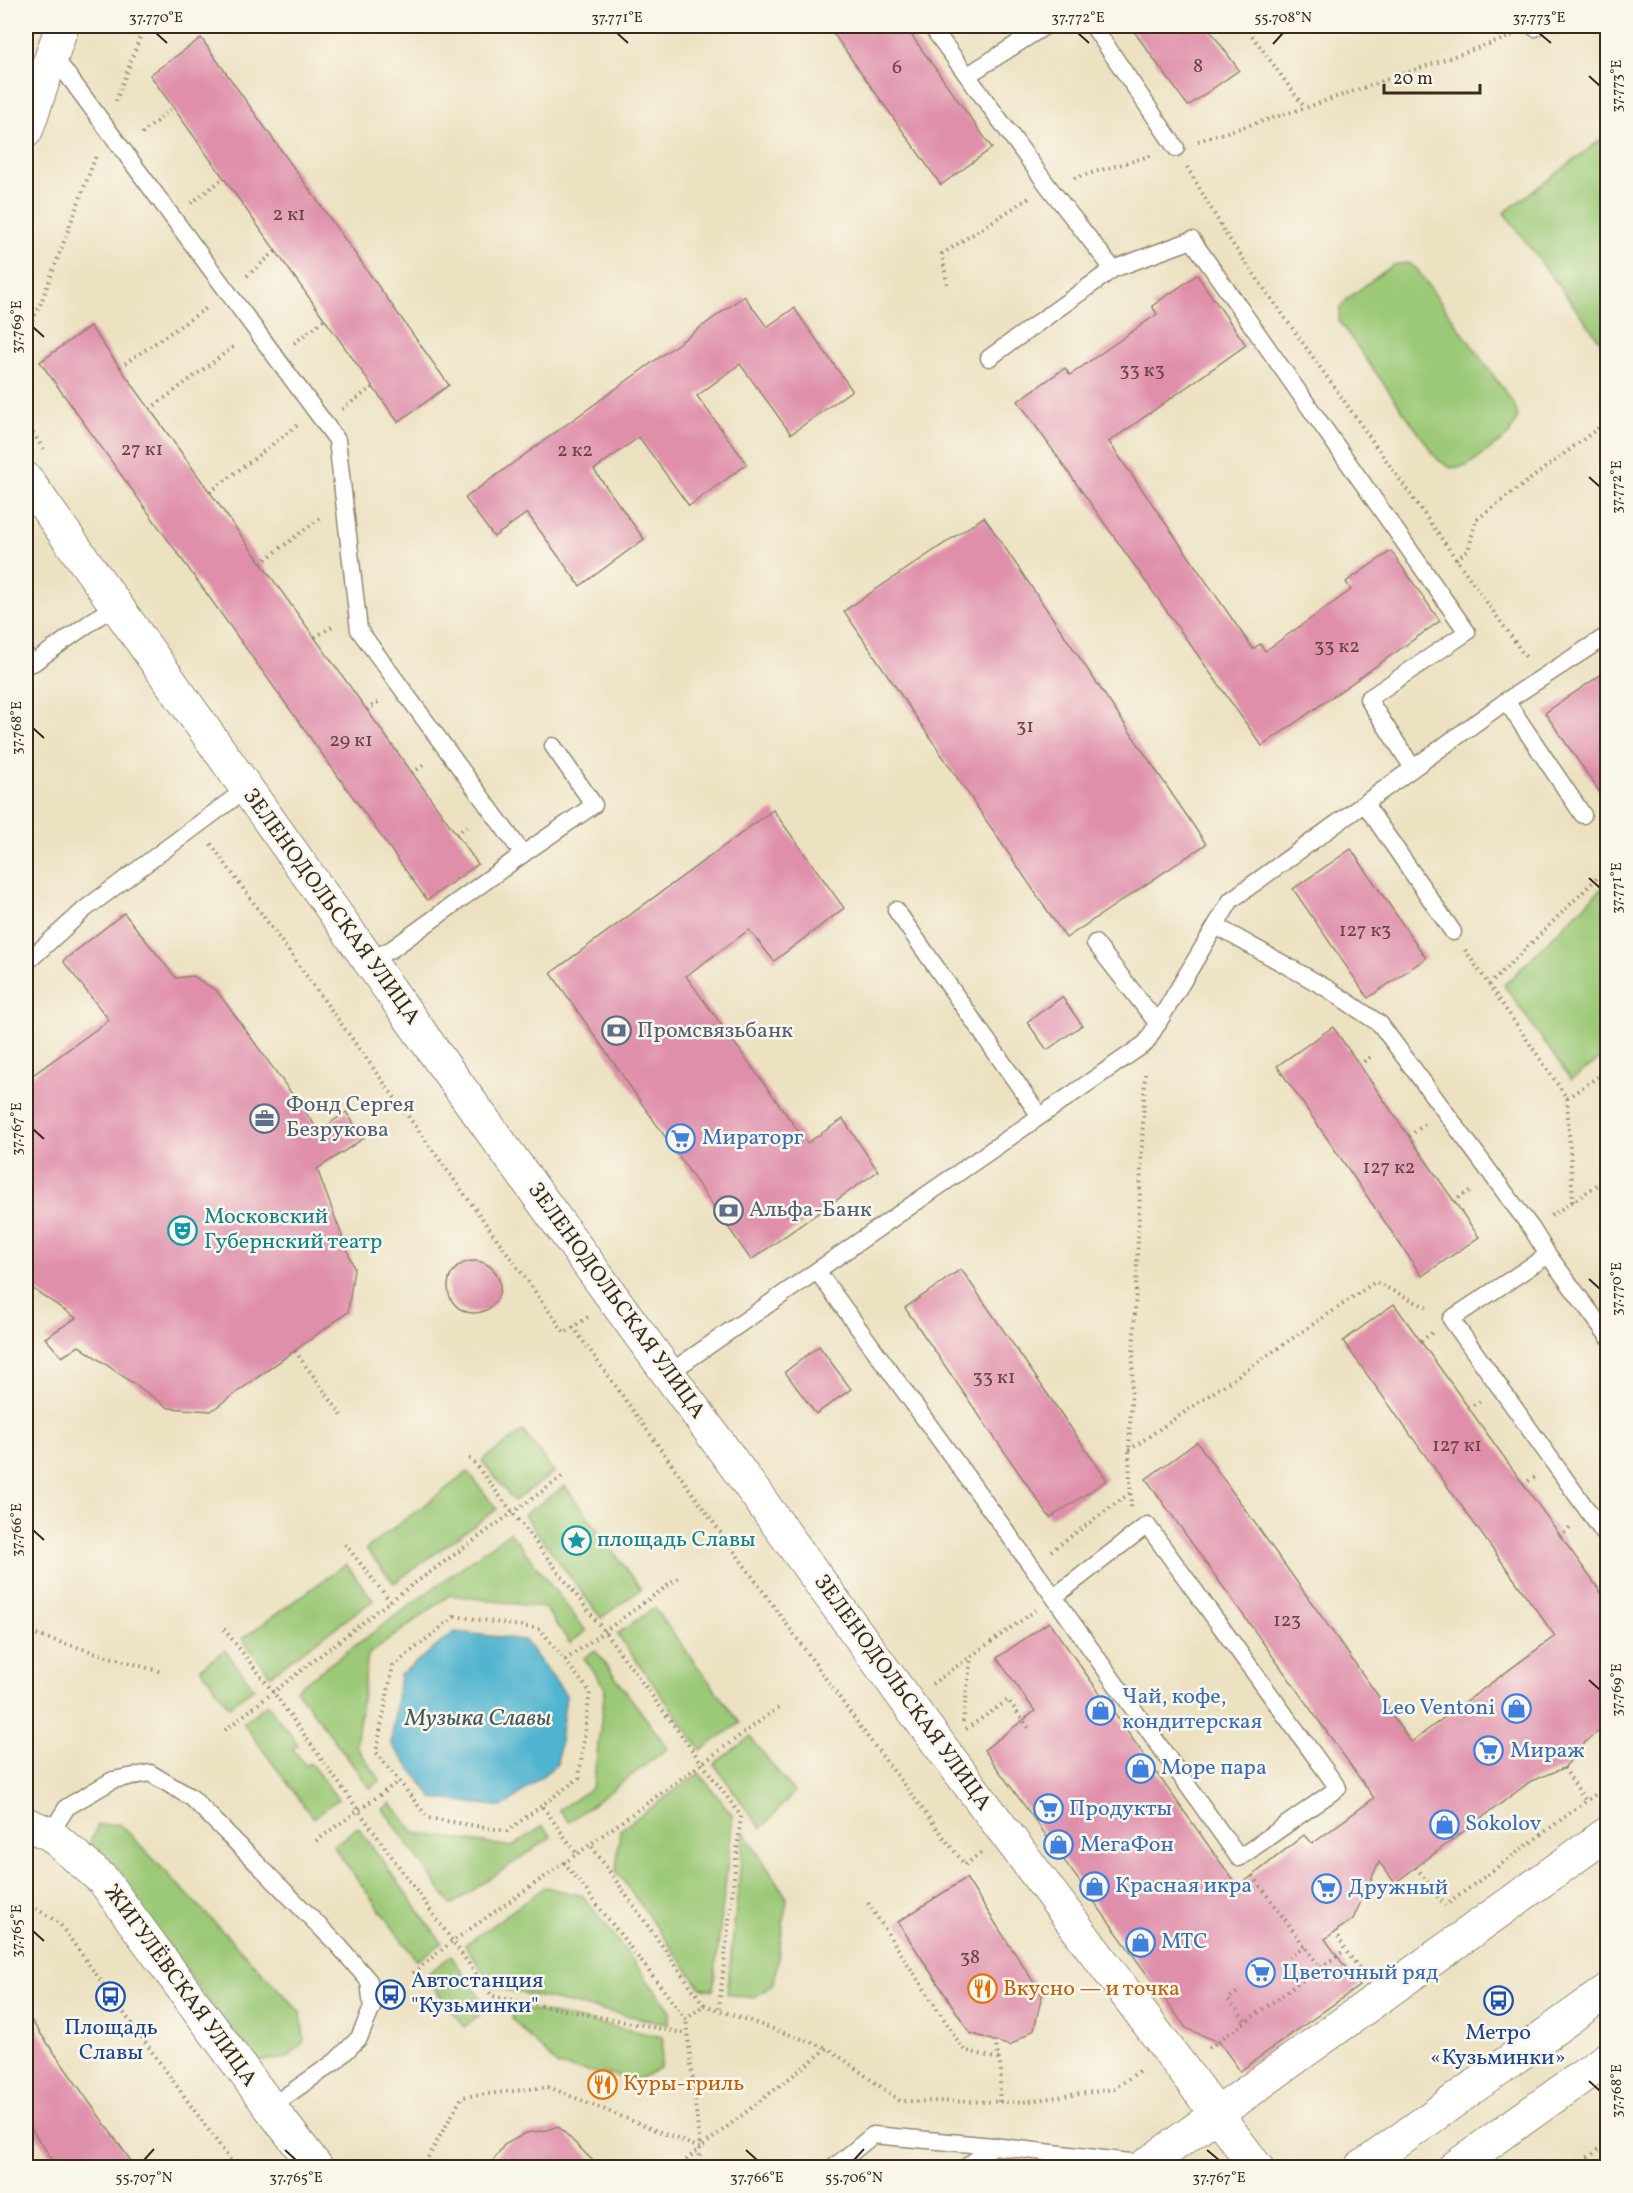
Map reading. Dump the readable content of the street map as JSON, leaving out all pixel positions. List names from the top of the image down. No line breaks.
{"streets":{"street":["ЗЕЛЕНОДОЛЬСКАЯ УЛИЦА","ЖИГУЛЁВСКАЯ УЛИЦА"]},"water":["Музыка Славы"],"places":{"bank":["Промсвязьбанк","Альфа-Банк"],"office":["Фонд Сергея Безрукова"],"supermarket":["Мираторг","Мираж","Продукты","Дружный","Цветочный ряд"],"theatre":["Московский Губернский театр"],"place":["площадь Славы"],"shop":["Leo Ventoni","Чай, кофе, кондитерская","Море пара","Sokolov","МегаФон","Красная икра","МТС"],"restaurant":["Вкусно — и точка","Куры-гриль"],"bus stop":["Автостанция \"Кузьминки\"","Площадь Славы","Метро «Кузьминки»"]},"house_numbers":["8","6","2 к1","33 к3","27 к1","2 к2","33 к2","31","29 к1","127 к3","127 к2","33 к1","127 к1","123","38"],"scale_bar":"20 m","coordinates":["37.770°E","37.771°E","37.772°E","55.708°N","37.773°E","37.769°E","37.768°E","37.767°E","37.766°E","37.765°E","55.707°N","55.706°N"]}
